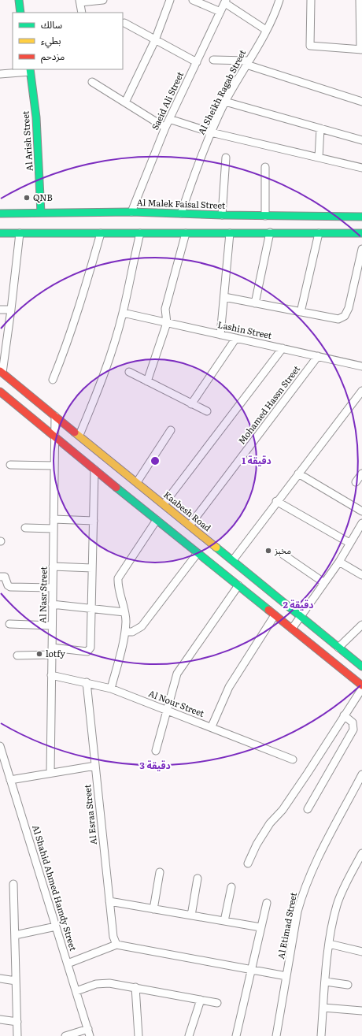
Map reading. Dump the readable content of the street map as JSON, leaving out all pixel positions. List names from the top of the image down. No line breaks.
{"streets":{"street":["Al Sheikh Ragab Street","Saeid Ali Street","Al Arish Street","Al Malek Faisal Street","Lashin Street","Mohamed Hassn Street","Kaabesh Road","Al Nasr Street","Al Nour Street","Al Esraa Street","Al Shahid Ahmed Hamdy Street","Al Etimad Street"]},"crossings":[["Al Sheikh Ragab Street","Al Malek Faisal Street"],["Saeid Ali Street","Al Malek Faisal Street"],["Al Arish Street","Al Malek Faisal Street"],["Lashin Street","Mohamed Hassn Street"],["Mohamed Hassn Street","Kaabesh Road"],["Kaabesh Road","Al Nasr Street"],["Al Nasr Street","Al Nour Street"],["Al Nour Street","Al Esraa Street"]],"places":["QNB","مخبز","lotfy"],"legend":["سالك","بطيء","مزدحم"],"rings":["1 دقيقة","2 دقيقة","3 دقيقة"]}
